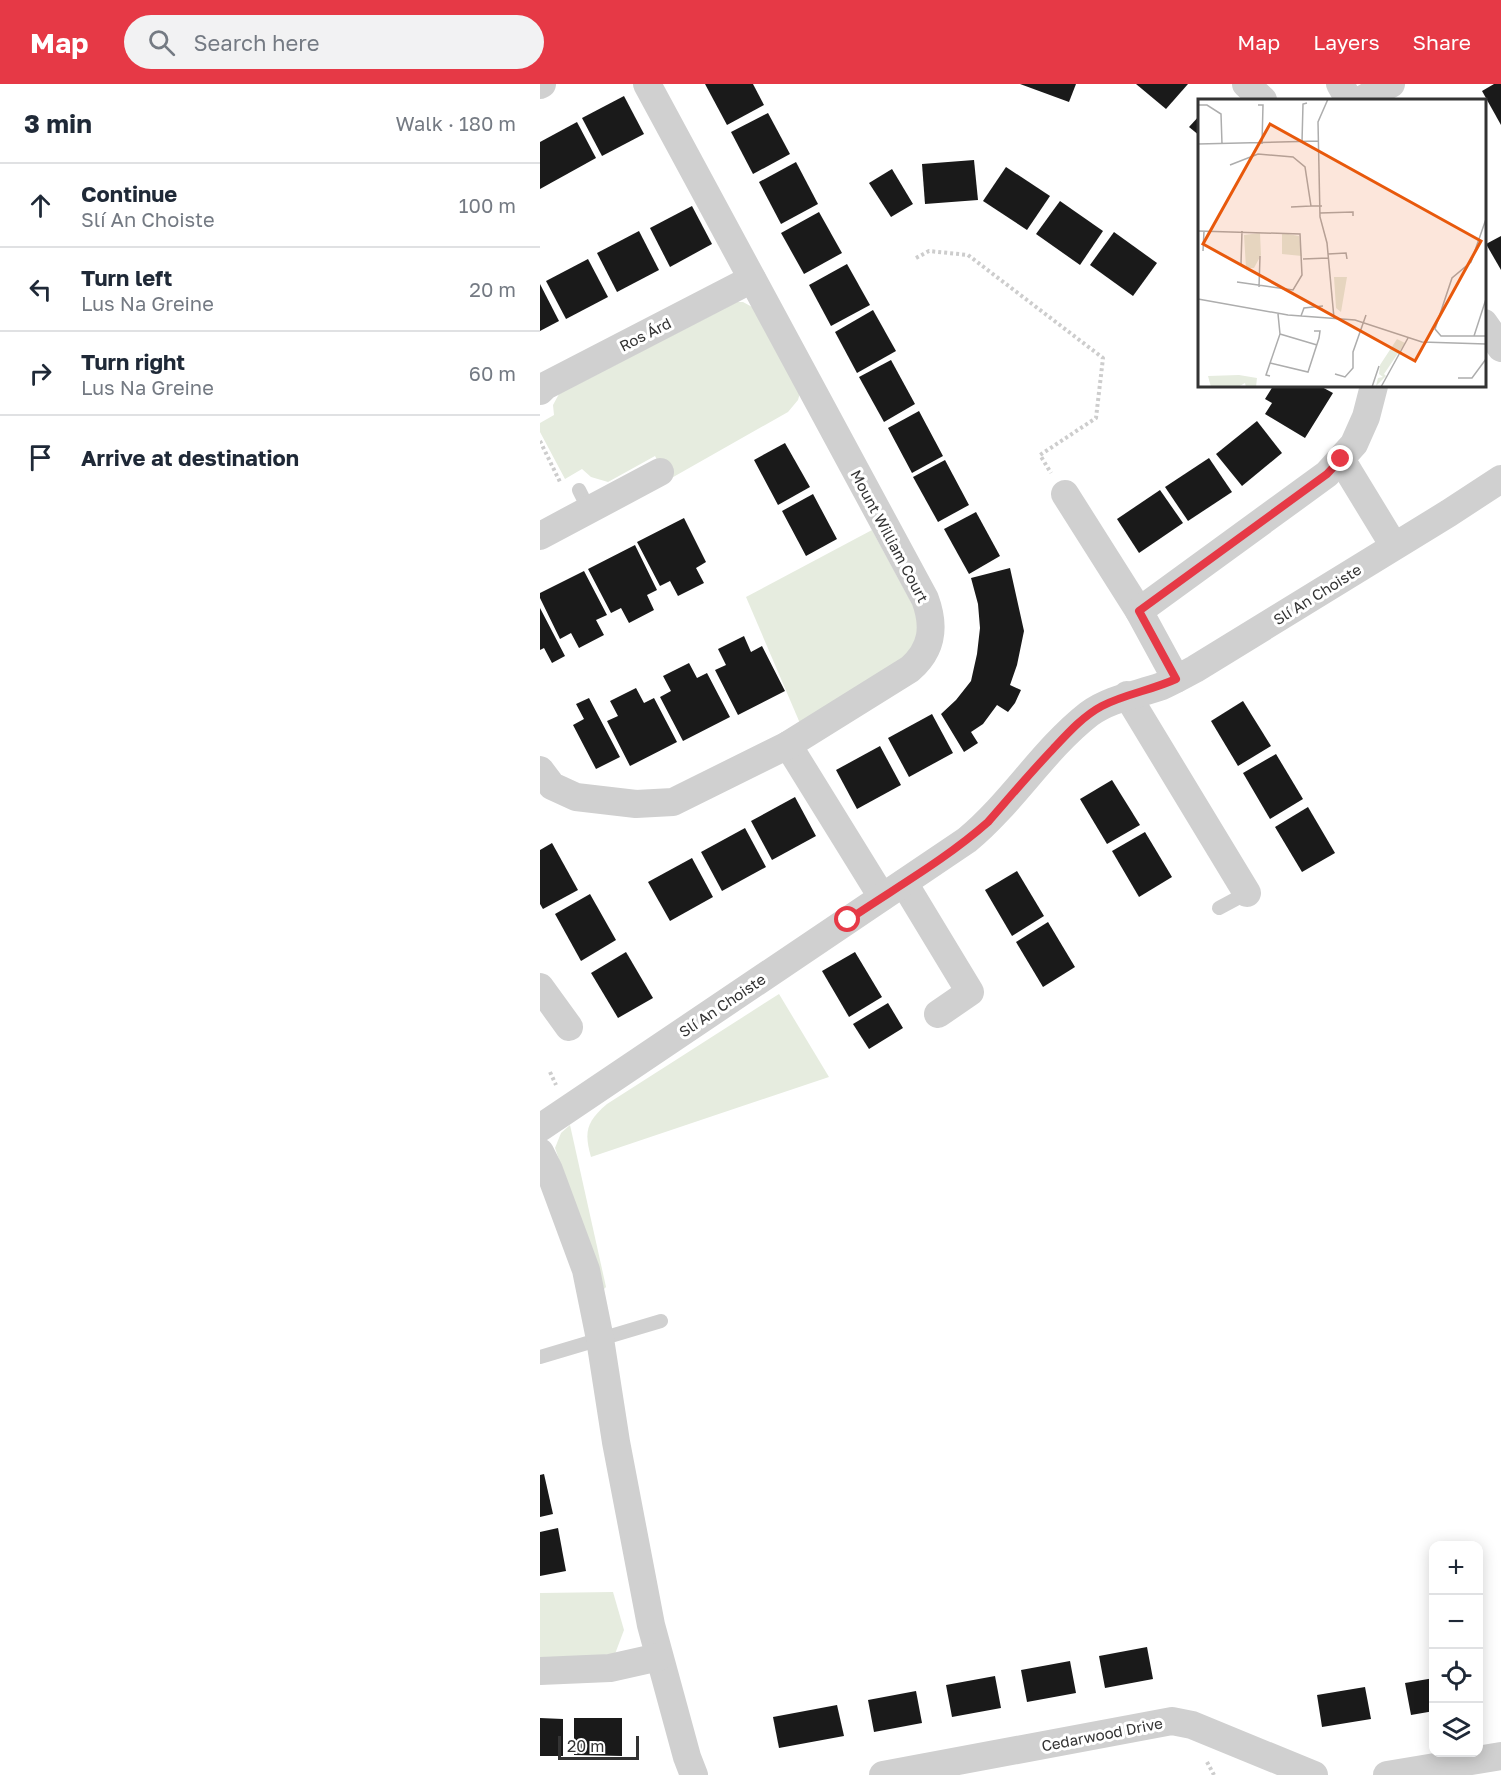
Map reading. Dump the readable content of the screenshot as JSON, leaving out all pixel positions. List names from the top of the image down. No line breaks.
{"streets":{"street":["Ros Árd","Mount William Court","Slí An Choiste","Cedarwood Drive"]},"crossings":[["Ros Árd","Mount William Court"]],"scale_bar":"20 m","page":{"header":"Map","search":"Search here","nav":["Map","Layers","Share"],"heading":["3 min","Walk · 180 m"],"list":[["Continue","Slí An Choiste","100 m"],["Turn left","Lus Na Greine","20 m"],["Turn right","Lus Na Greine","60 m"],"Arrive at destination"],"map_buttons":["+","−"],"scale":"20 m"}}
